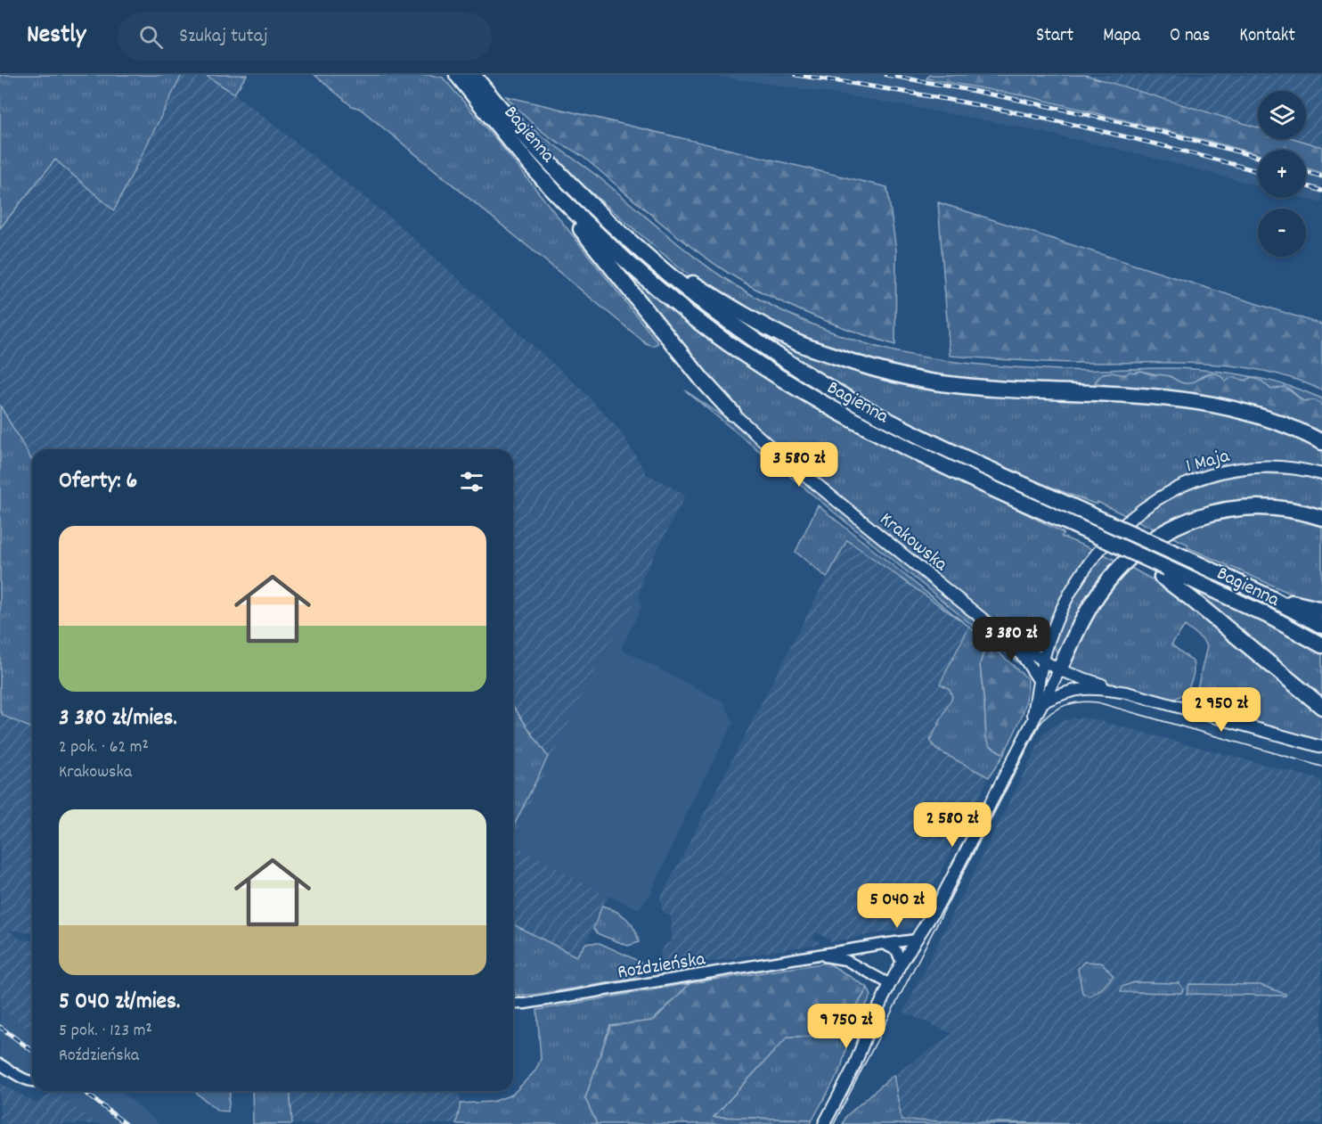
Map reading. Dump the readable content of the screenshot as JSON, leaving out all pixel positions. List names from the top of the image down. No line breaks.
{"streets":{"main road":["Bagienna"],"street":["1 Maja","Krakowska","Roździeńska"]},"crossings":[["Bagienna","1 Maja"],["1 Maja","Krakowska"]],"page":{"header":"Nestly","search":"Szukaj tutaj","nav":["Start","Mapa","O nas","Kontakt"],"map_buttons":["+","−"],"price":["3 580 zł","3 380 zł","2 950 zł","2 580 zł","5 040 zł","9 750 zł"],"heading":"Oferty: 6","list":[{"name":"3 380 zł/mies.","note":"2 pok. · 62 m² · Krakowska"},{"name":"5 040 zł/mies.","note":"5 pok. · 123 m² · Roździeńska"}]}}
